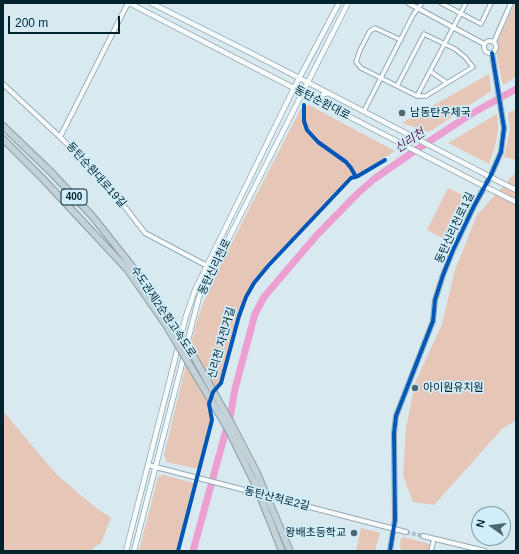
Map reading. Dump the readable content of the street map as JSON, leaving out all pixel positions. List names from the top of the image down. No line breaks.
{"streets":{"highway":["400","수도권제2순환고속도로"],"main road":["동탄순환대로","동탄신리천로"],"street":["동탄순환대로19길","동탄신리천로1길","동탄산척로2길"],"cycle path":["신리천 자전거길"]},"crossings":[["동탄순환대로","동탄신리천로"],["동탄순환대로19길","동탄신리천로"],["동탄신리천로1길","동탄산척로2길"],["동탄신리천로","동탄산척로2길"]],"water":["신리천"],"places":["남동탄우체국","아이원유치원","왕배초등학교"],"scale_bar":"200 m","north":"left"}
